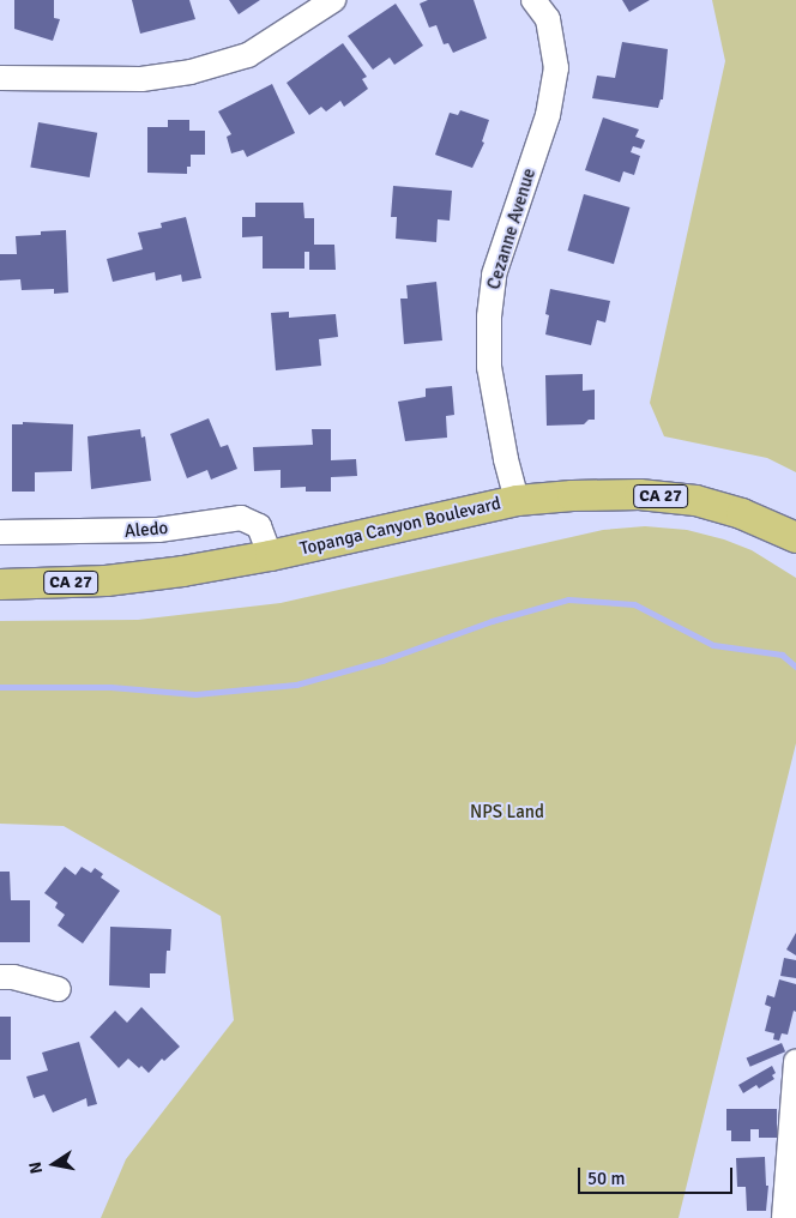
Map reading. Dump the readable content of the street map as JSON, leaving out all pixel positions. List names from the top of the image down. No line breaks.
{"streets":{"main road":["CA 27","Topanga Canyon Boulevard"],"street":["Cezanne Avenue","Aledo"]},"crossings":[["Cezanne Avenue","Topanga Canyon Boulevard"],["Topanga Canyon Boulevard","Aledo"]],"parks":["NPS Land"],"scale_bar":"50 m","north":"left"}
